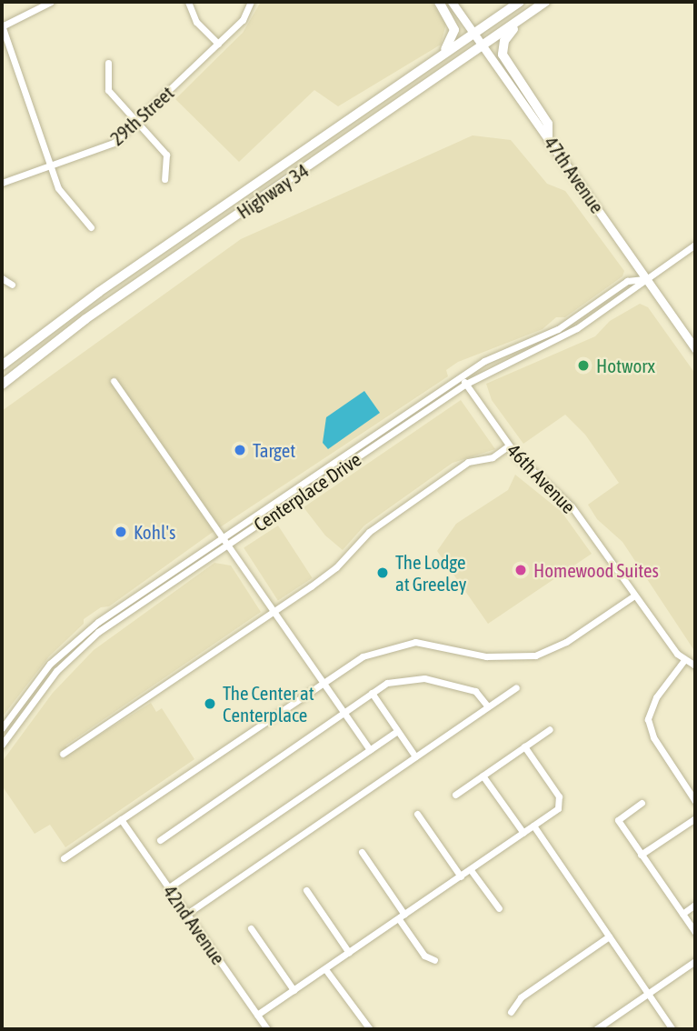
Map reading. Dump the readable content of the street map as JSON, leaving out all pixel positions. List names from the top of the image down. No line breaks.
{"streets":{"highway":["Highway 34"],"main road":["47th Avenue"],"street":["29th Street","46th Avenue","Centerplace Drive","42nd Avenue"]},"crossings":[["47th Avenue","Highway 34"],["47th Avenue","Centerplace Drive"],["46th Avenue","Centerplace Drive"]],"places":["Hotworx","Target","Kohl's","Homewood Suites","The Lodge at Greeley","The Center at Centerplace"]}
